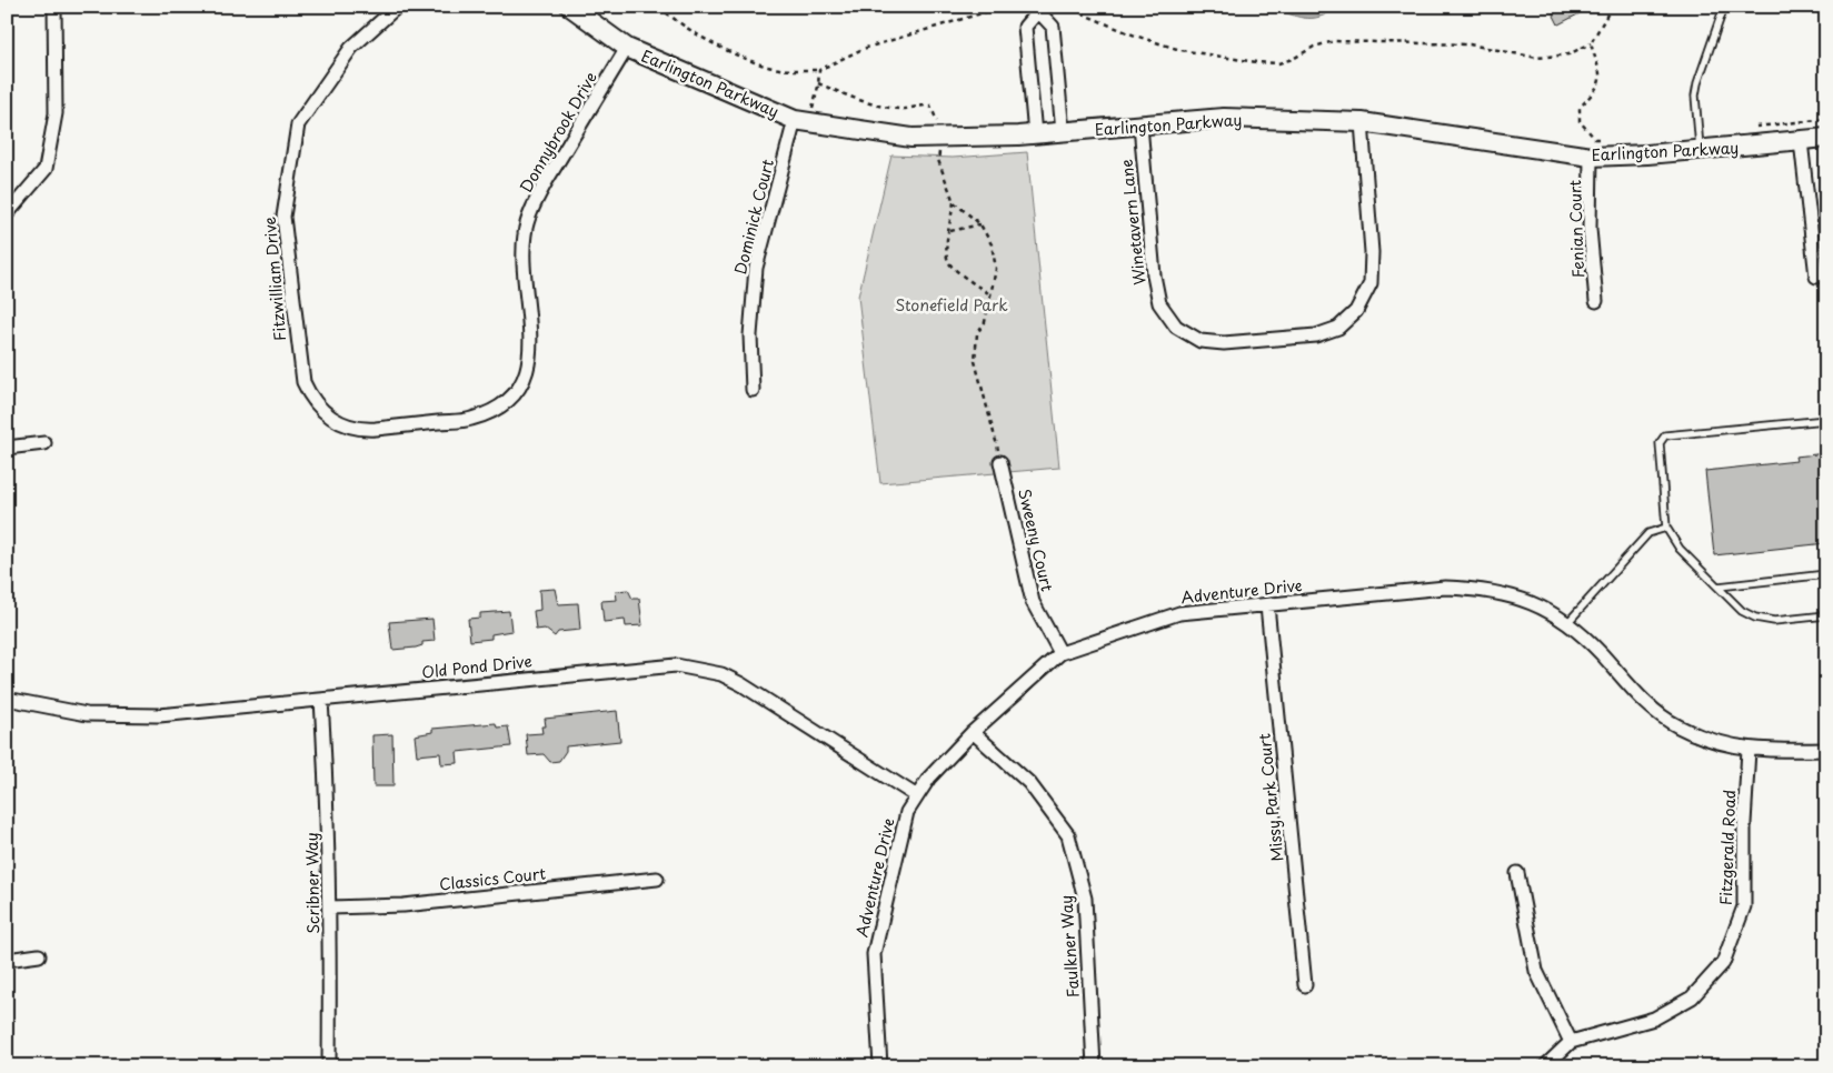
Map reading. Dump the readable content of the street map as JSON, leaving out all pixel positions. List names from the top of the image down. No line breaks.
{"streets":{"street":["Earlington Parkway","Donnybrook Drive","Dominick Court","Winetavern Lane","Fenian Court","Fitzwilliam Drive","Sweeny Court","Adventure Drive","Old Pond Drive","Missy Park Court","Fitzgerald Road","Classics Court","Scribner Way","Faulkner Way"]},"crossings":[["Earlington Parkway","Donnybrook Drive"],["Earlington Parkway","Dominick Court"],["Earlington Parkway","Winetavern Lane"],["Earlington Parkway","Fenian Court"],["Donnybrook Drive","Fitzwilliam Drive"],["Sweeny Court","Adventure Drive"],["Adventure Drive","Old Pond Drive"],["Adventure Drive","Missy Park Court"],["Adventure Drive","Fitzgerald Road"],["Adventure Drive","Faulkner Way"],["Old Pond Drive","Scribner Way"],["Classics Court","Scribner Way"]],"parks":["Stonefield Park"]}
